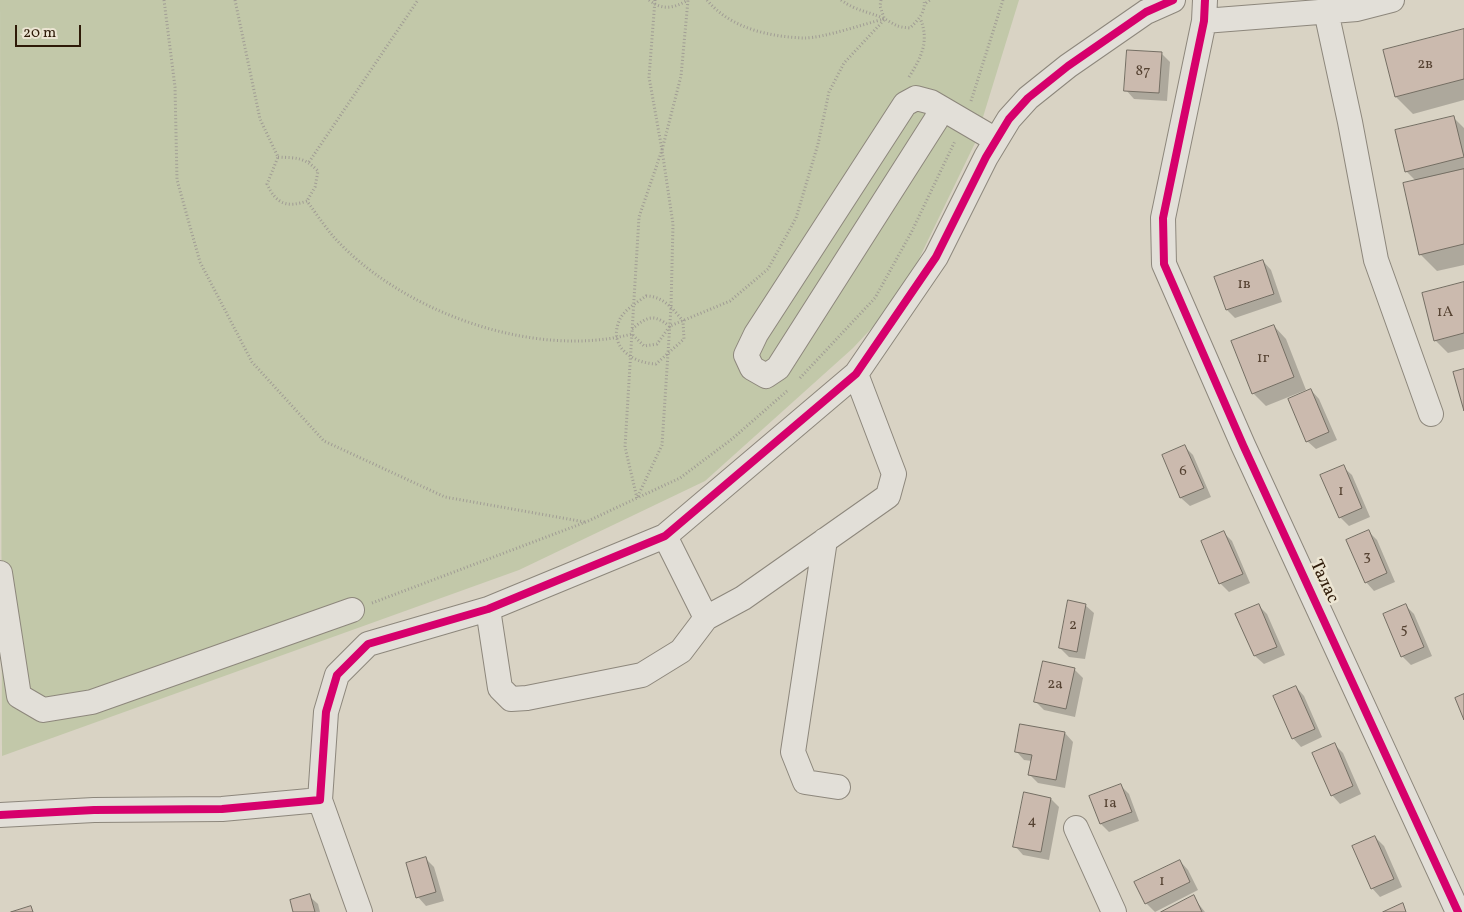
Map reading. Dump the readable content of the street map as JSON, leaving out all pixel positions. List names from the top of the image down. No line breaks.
{"streets":{"street":["Талас"]},"house_numbers":["2в","87","1в","1А","1г","6","1","3","2","5","2а","1а","4","1"],"scale_bar":"20 m"}
